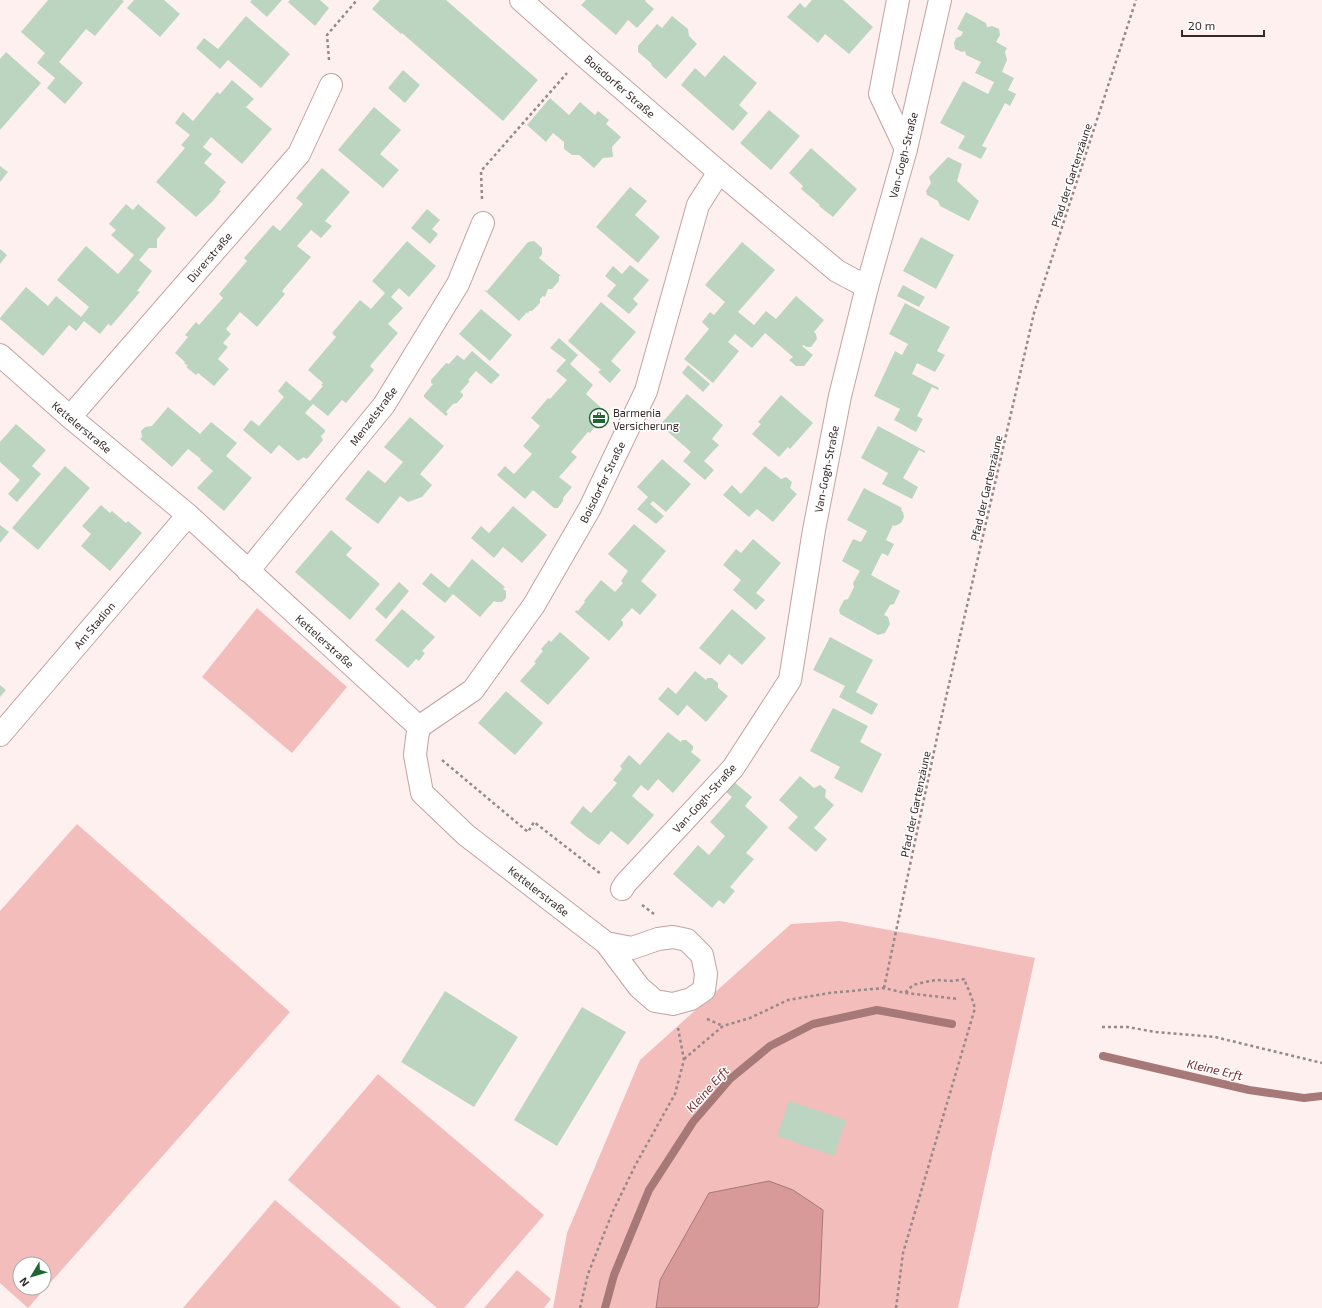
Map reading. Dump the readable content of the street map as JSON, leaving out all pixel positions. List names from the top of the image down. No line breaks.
{"streets":{"street":["Boisdorfer Straße","Van-Gogh-Straße","Dürerstraße","Menzelstraße","Kettelerstraße","Am Stadion"],"path":["Pfad der Gartenzäune"]},"crossings":[["Boisdorfer Straße","Van-Gogh-Straße"],["Boisdorfer Straße","Kettelerstraße"],["Dürerstraße","Kettelerstraße"],["Menzelstraße","Kettelerstraße"],["Kettelerstraße","Am Stadion"]],"water":["Kleine Erft"],"places":{"office":["Barmenia Versicherung"]},"scale_bar":"20 m","north":"bottom left"}
